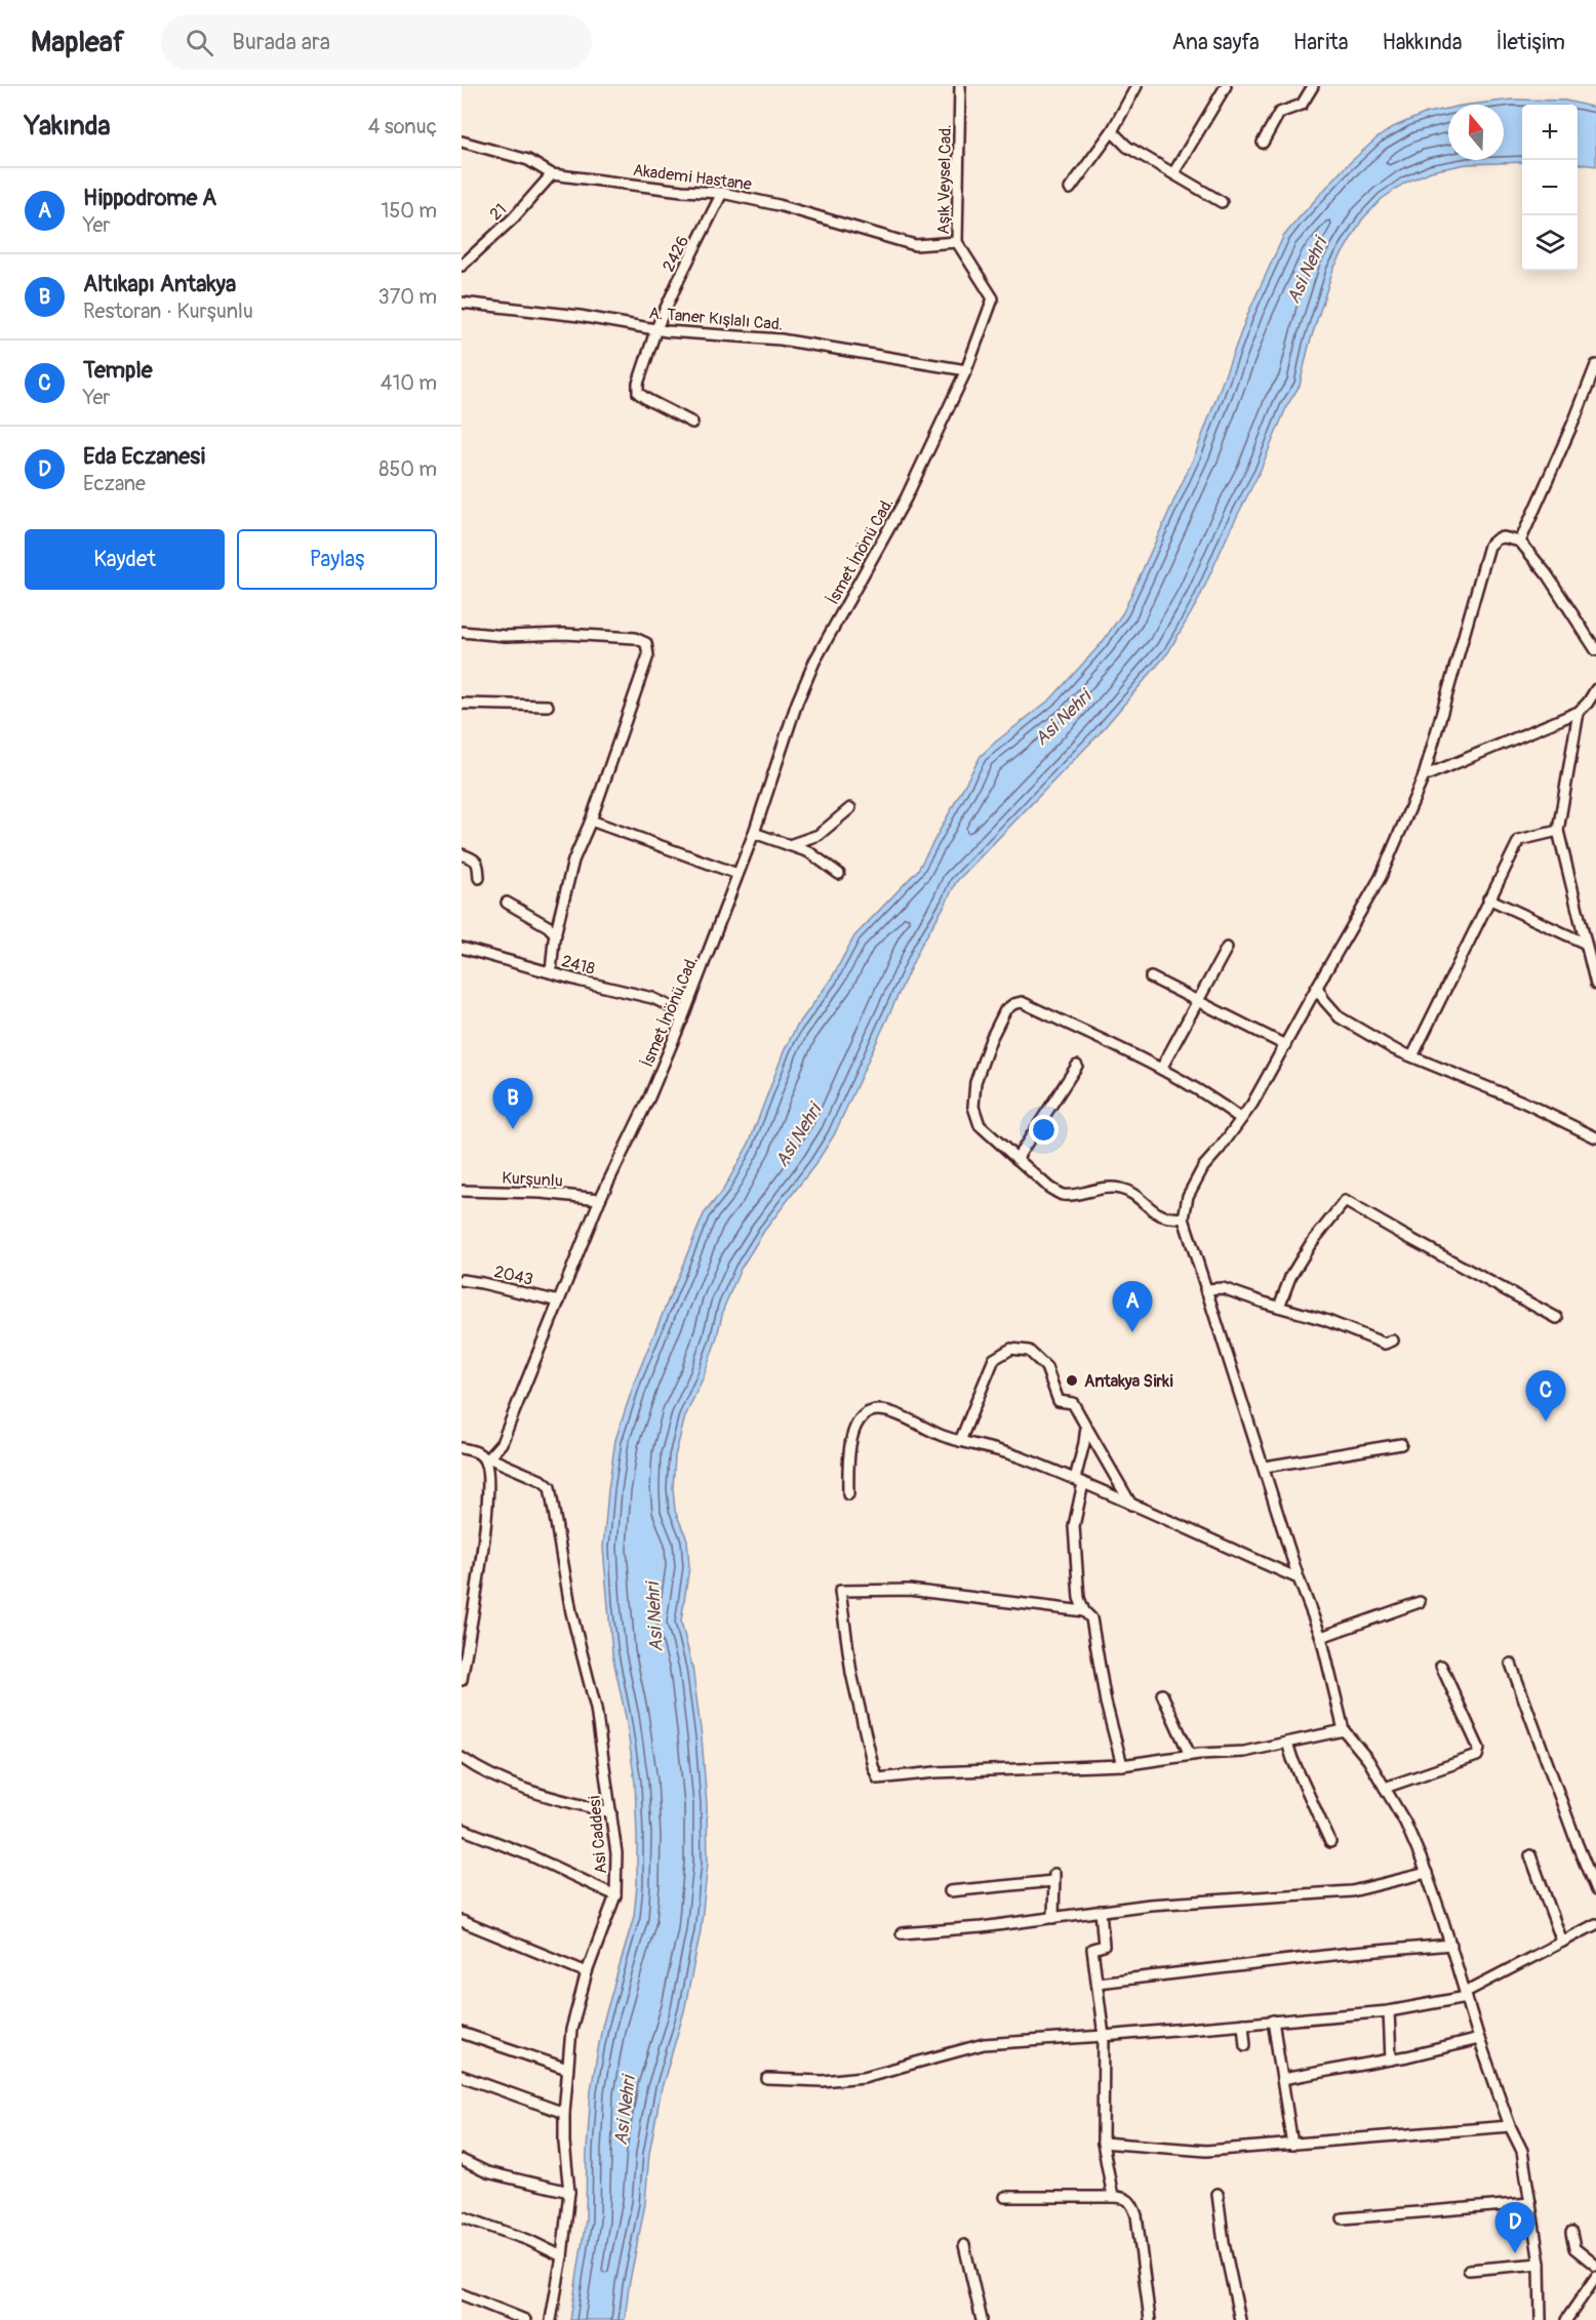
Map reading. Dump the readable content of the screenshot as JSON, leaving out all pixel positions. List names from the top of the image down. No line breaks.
{"streets":{"street":["Akademi Hastane","Aşık Veysel Cad.","21","2426","A. Taner Kışlalı Cad.","İsmet İnönü Cad.","2418","Kurşunlu","2043","Asi Caddesi"]},"crossings":[["Akademi Hastane","Aşık Veysel Cad."],["Akademi Hastane","21"],["Akademi Hastane","2426"],["Aşık Veysel Cad.","A. Taner Kışlalı Cad."],["Aşık Veysel Cad.","İsmet İnönü Cad."],["2426","A. Taner Kışlalı Cad."],["A. Taner Kışlalı Cad.","İsmet İnönü Cad."],["İsmet İnönü Cad.","2418"],["İsmet İnönü Cad.","Kurşunlu"],["İsmet İnönü Cad.","2043"],["İsmet İnönü Cad.","Asi Caddesi"]],"water":["Asi Nehri"],"places":["Antakya Sirki"],"north":"top","page":{"header":"Mapleaf","search":"Burada ara","nav":["Ana sayfa","Harita","Hakkında","İletişim"],"heading":["Yakında","4 sonuç"],"map_buttons":["+","−"],"list":[{"mark":"A","name":"Hippodrome A","note":"Yer","value":"150 m"},{"mark":"B","name":"Altıkapı Antakya","note":"Restoran · Kurşunlu","value":"370 m"},{"mark":"C","name":"Temple","note":"Yer","value":"410 m"},{"mark":"D","name":"Eda Eczanesi","note":"Eczane","value":"850 m"}],"buttons":["Kaydet","Paylaş"],"pins":["B","A","C","D"]}}
